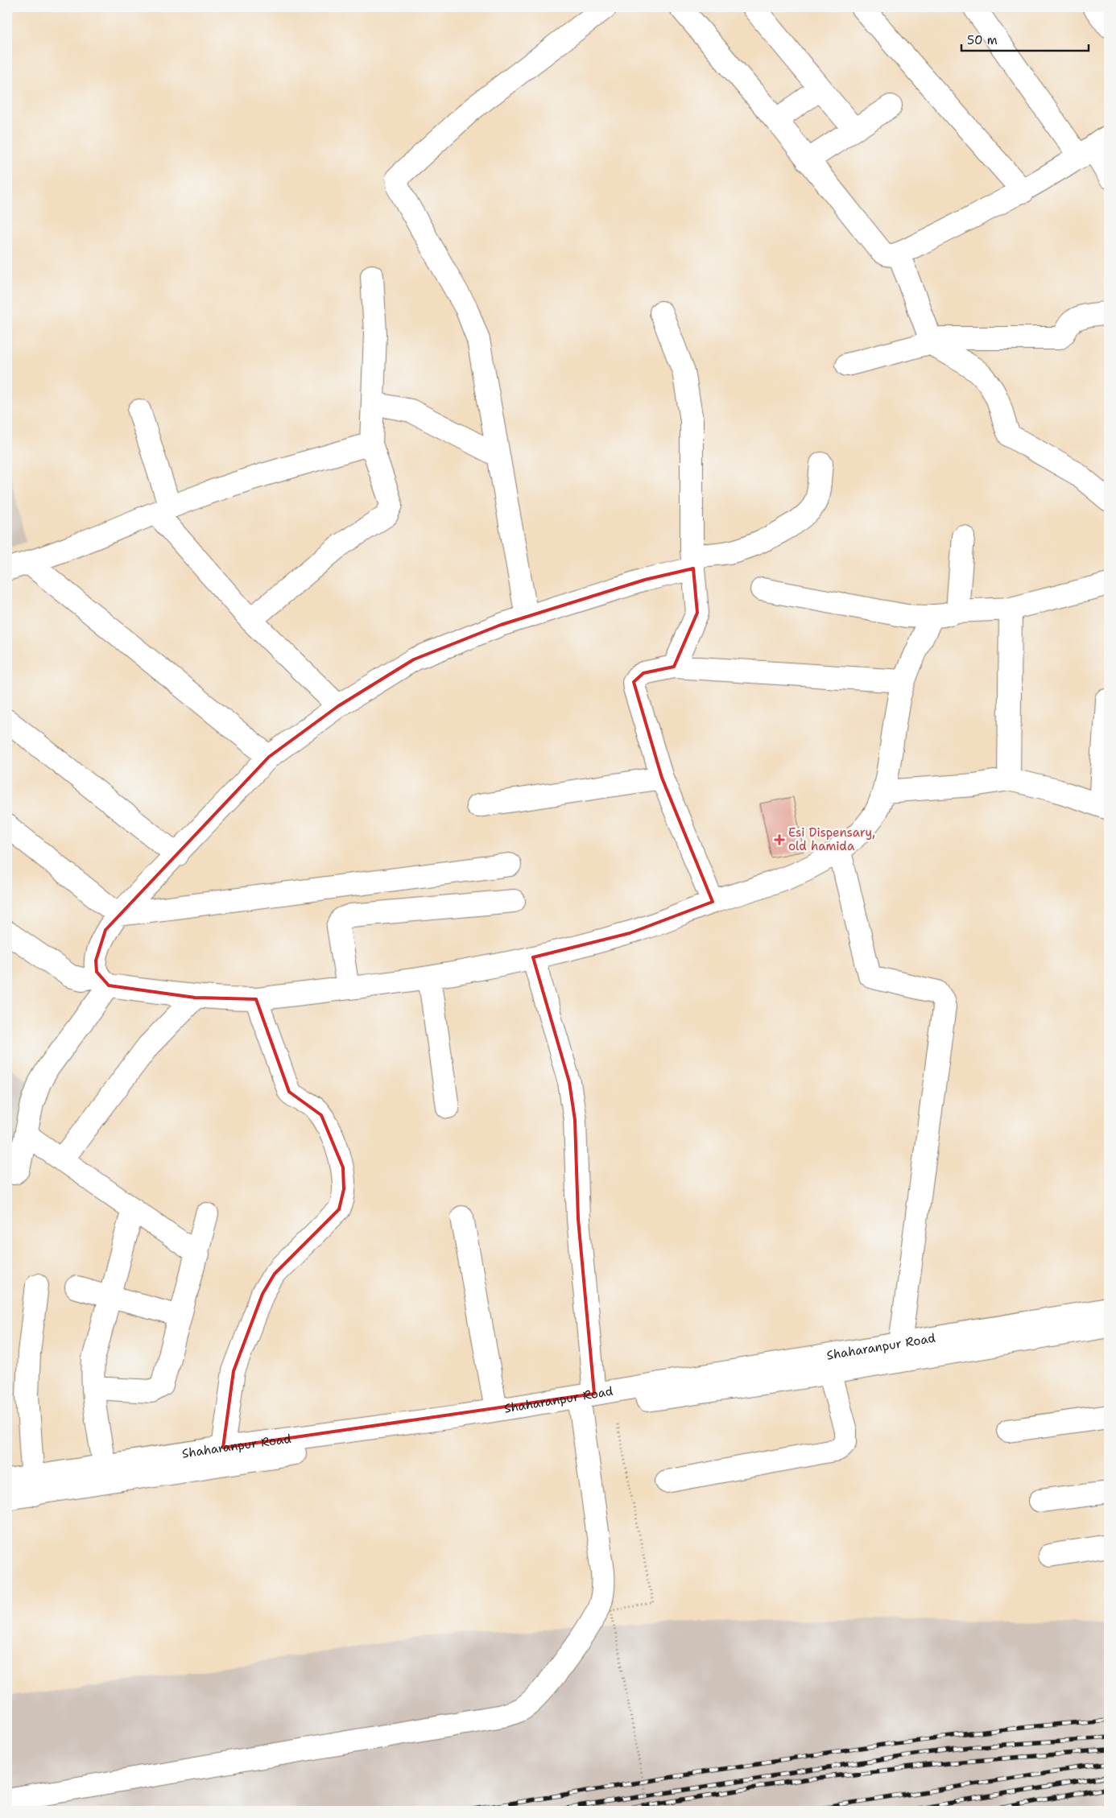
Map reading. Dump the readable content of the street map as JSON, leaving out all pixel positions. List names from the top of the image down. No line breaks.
{"streets":{"street":["Shaharanpur Road"]},"places":{"health":["Esi Dispensary, old hamida"]},"scale_bar":"50 m"}
